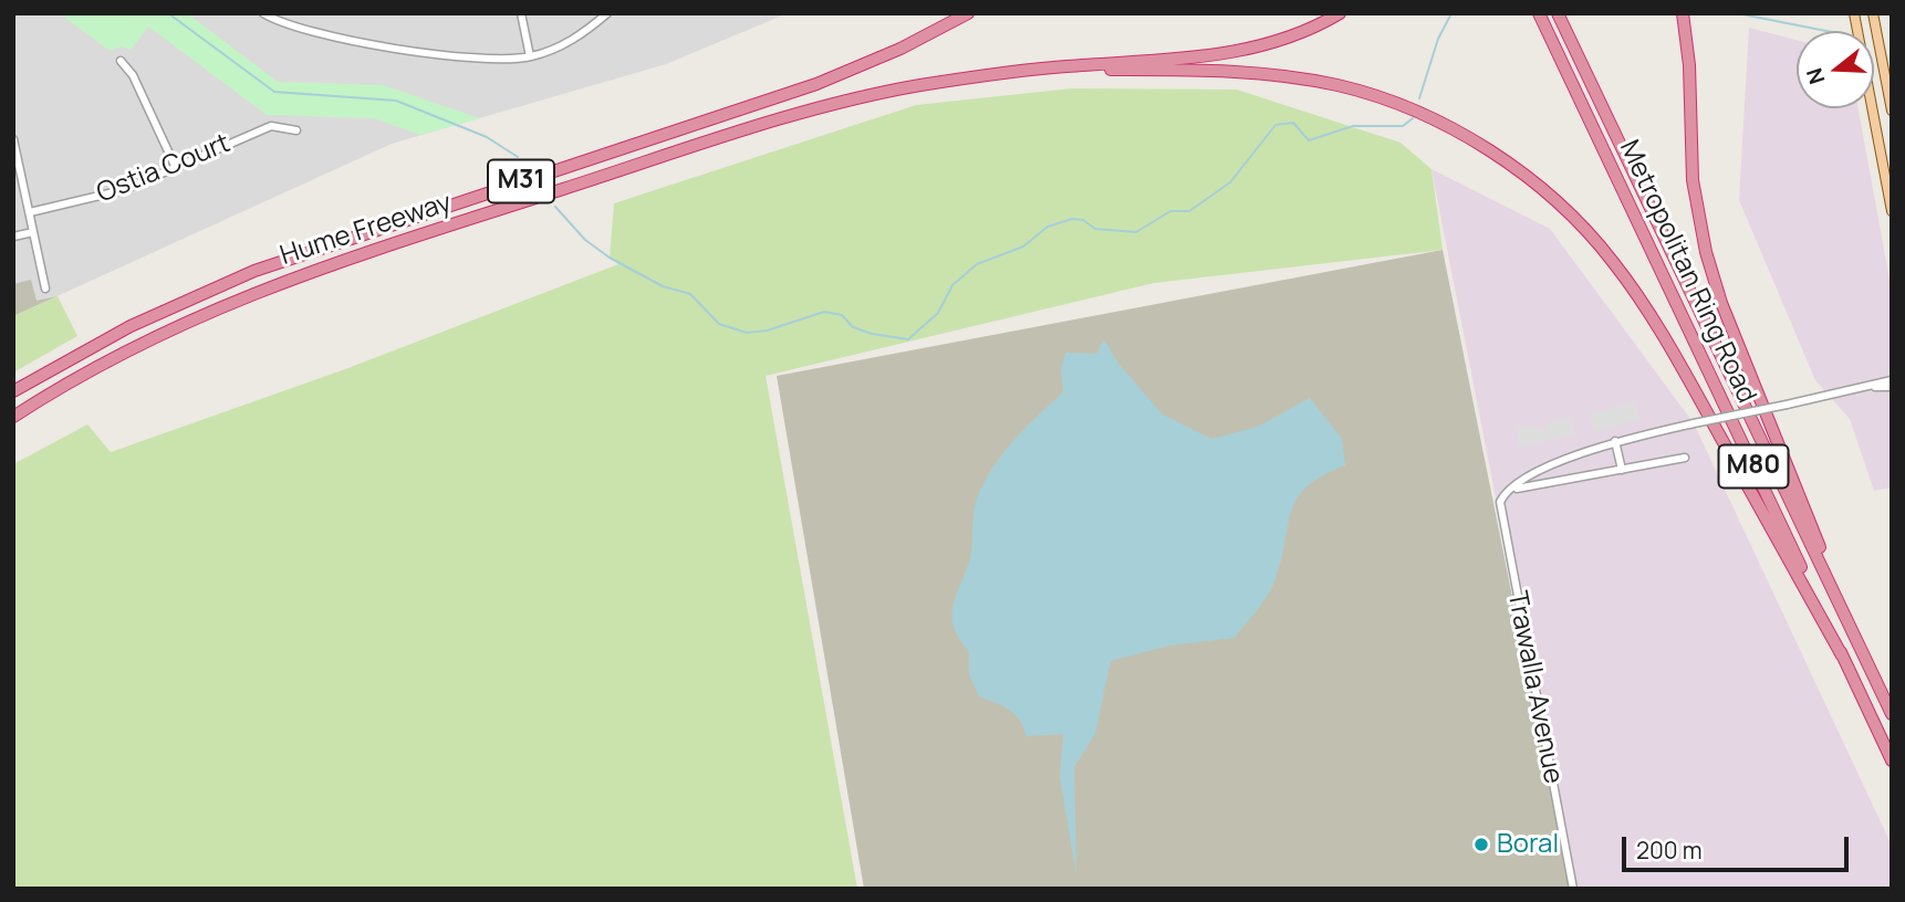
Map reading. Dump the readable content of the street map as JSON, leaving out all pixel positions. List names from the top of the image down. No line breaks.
{"streets":{"highway":["M31","Hume Freeway","Metropolitan Ring Road","M80"],"street":["Ostia Court","Trawalla Avenue"]},"places":["Boral"],"scale_bar":"200 m","north":"left"}
